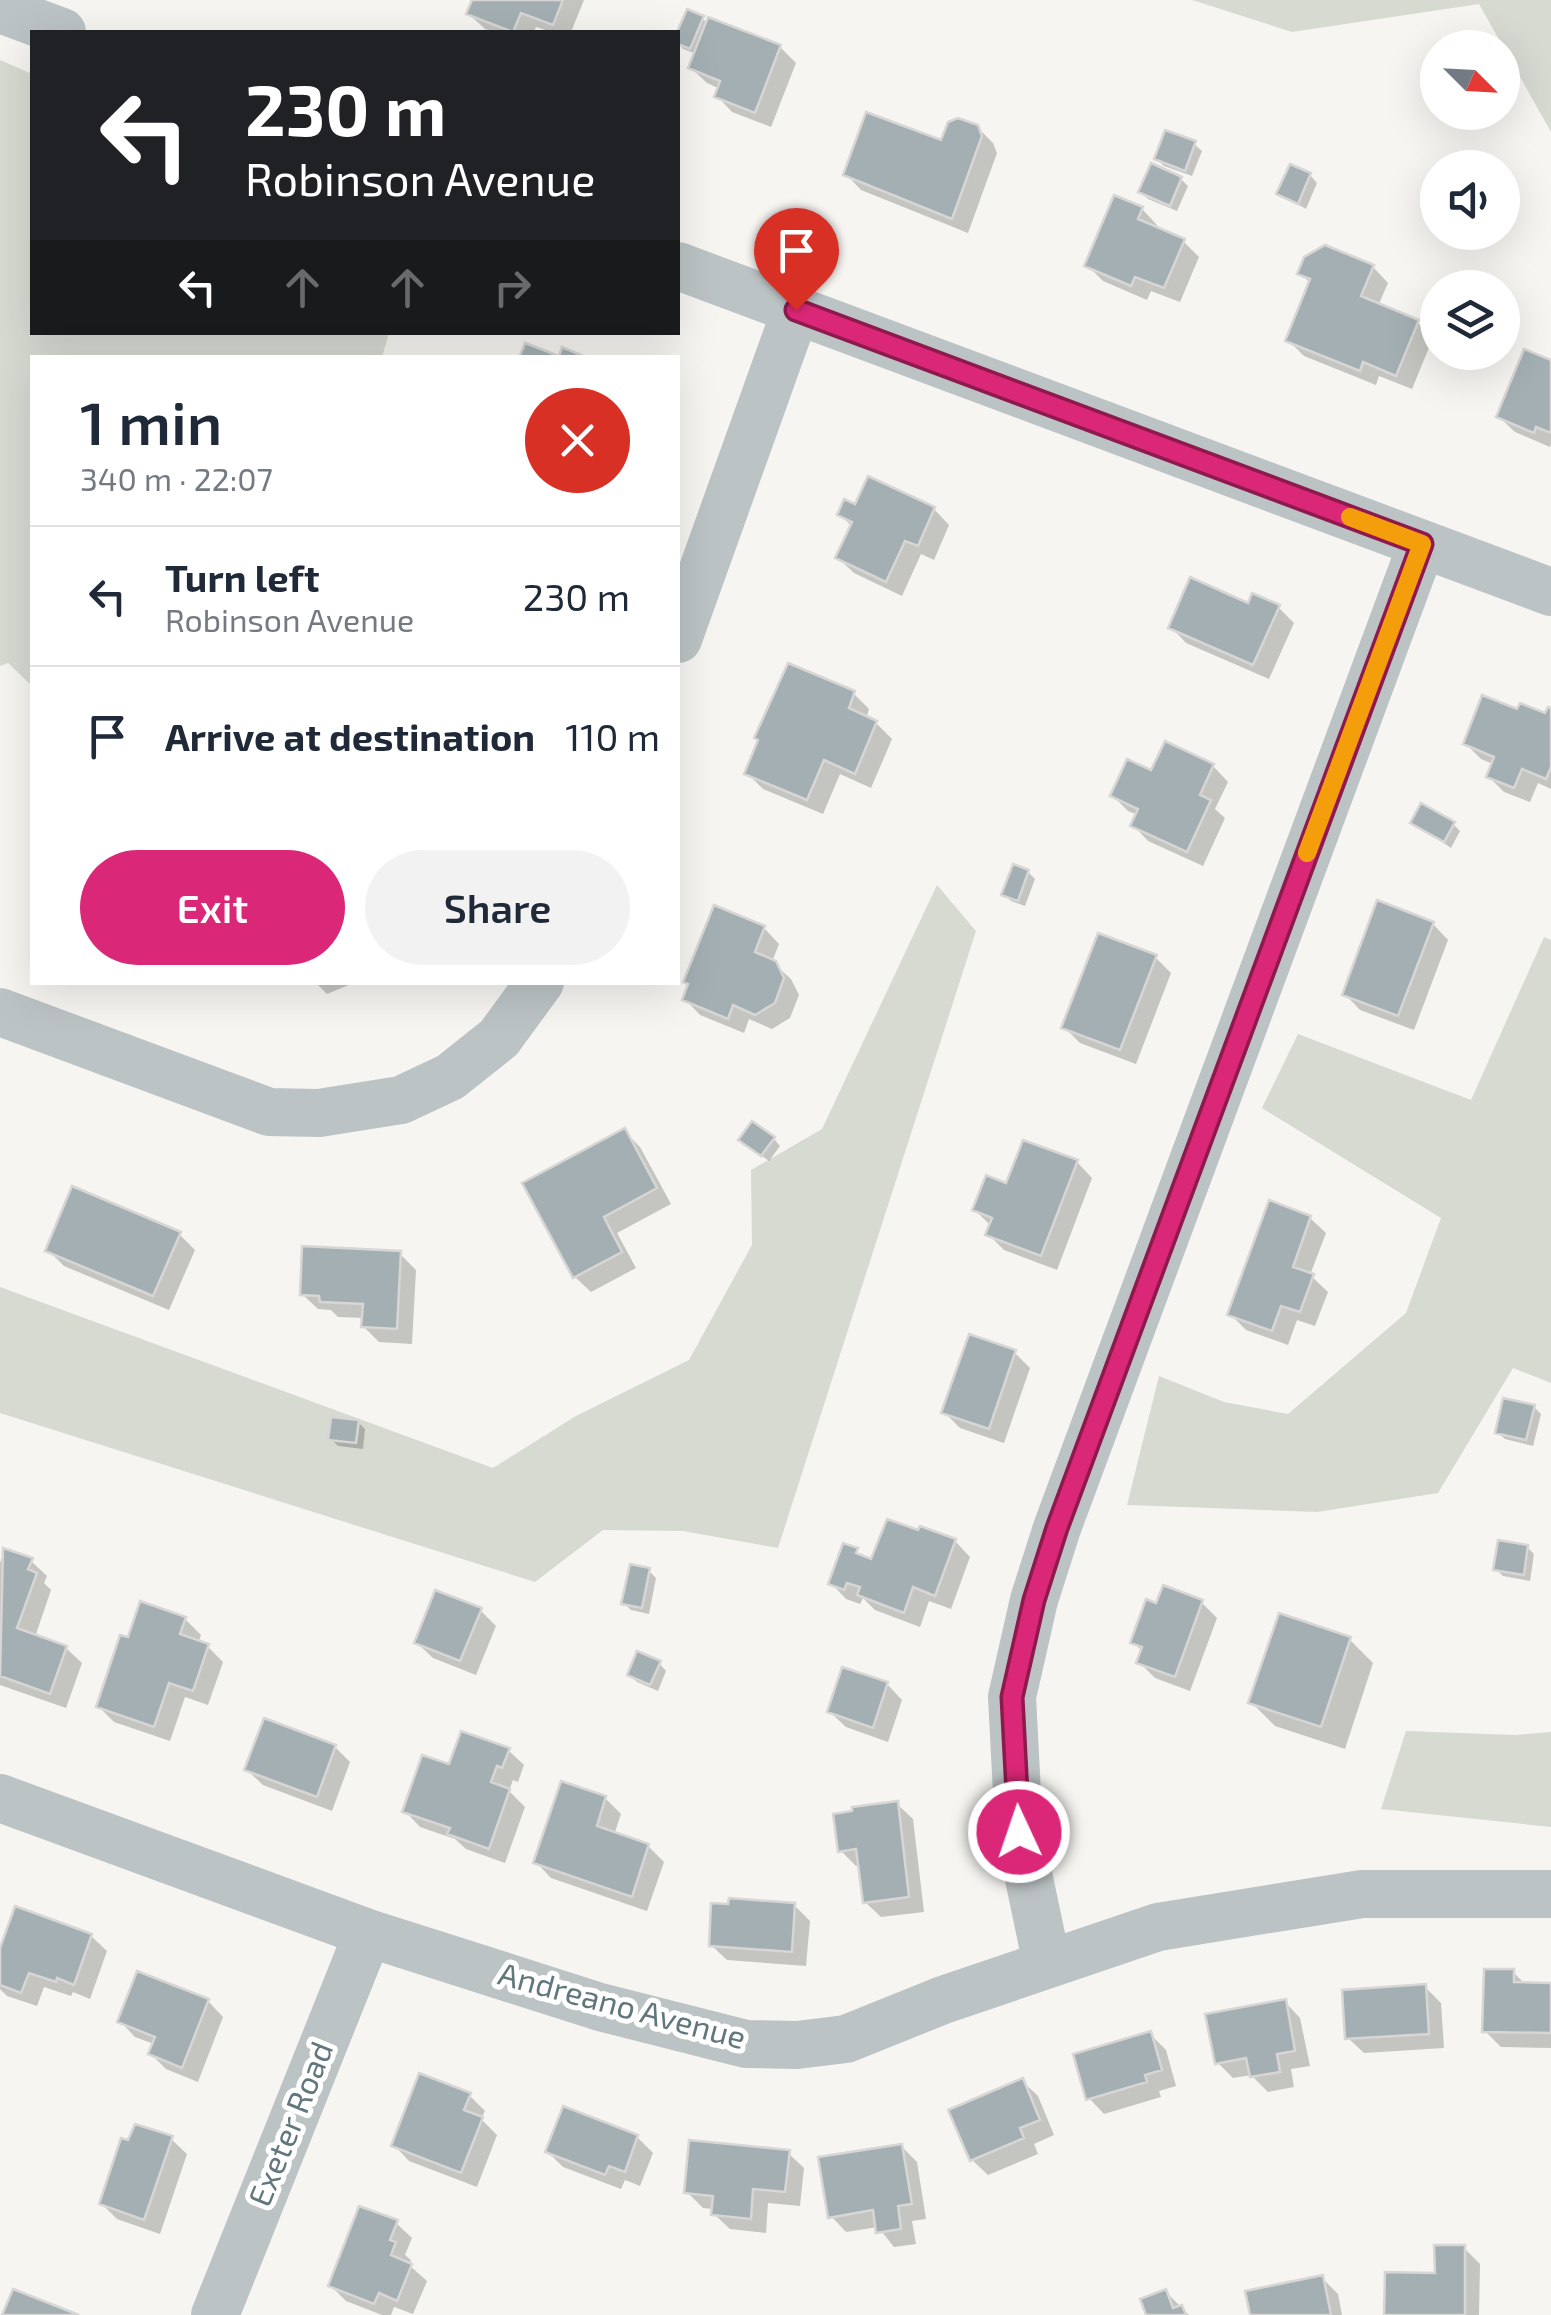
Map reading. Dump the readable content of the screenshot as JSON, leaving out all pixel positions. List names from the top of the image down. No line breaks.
{"streets":{"street":["Andreano Avenue","Exeter Road"]},"crossings":[["Andreano Avenue","Exeter Road"]],"north":"bottom right","page":{"turn":["230 m","Robinson Avenue"],"heading":["1 min","340 m · 22:07"],"list":[{"name":"Turn left","note":"Robinson Avenue","value":"230 m"},{"name":"Arrive at destination","value":"110 m"}],"buttons":["Exit","Share"]}}
